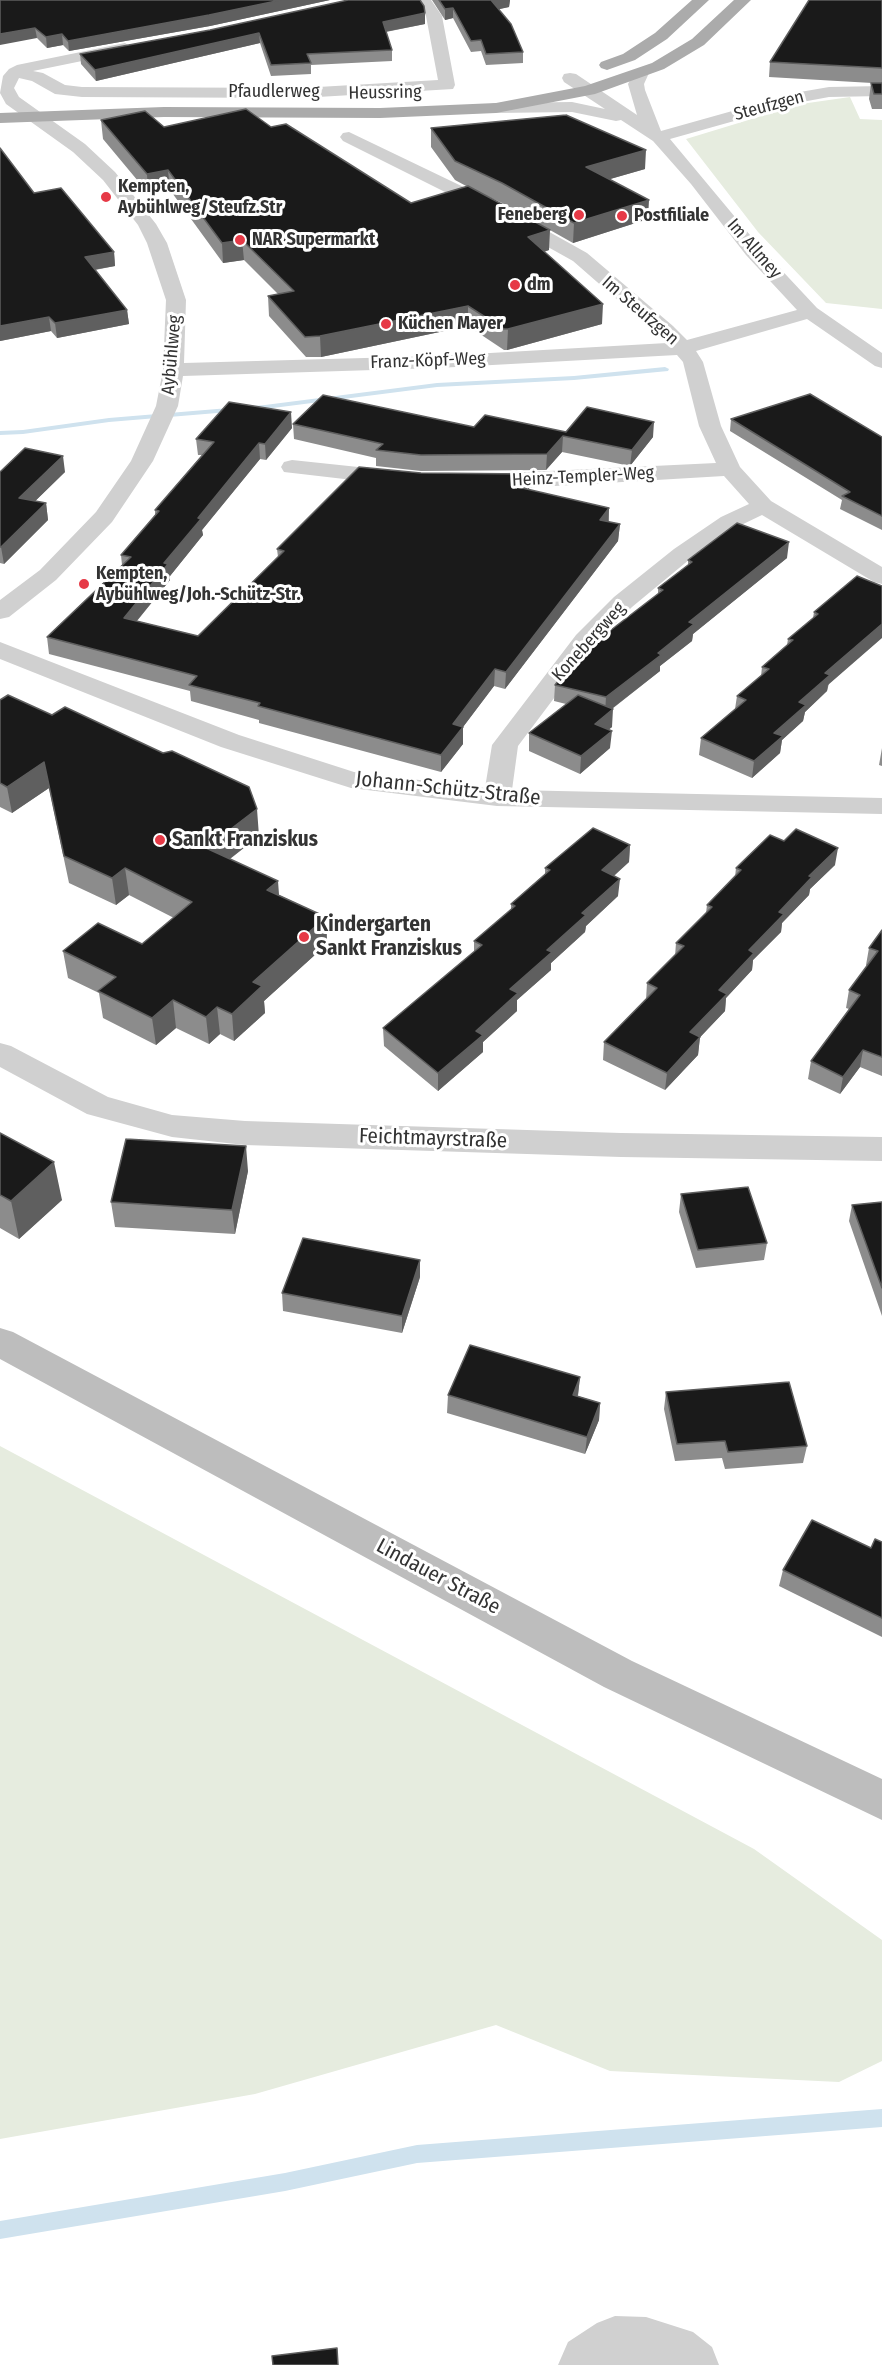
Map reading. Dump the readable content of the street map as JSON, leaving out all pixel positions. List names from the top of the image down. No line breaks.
{"streets":{"main road":["Heussring","Lindauer Straße"],"street":["Pfaudlerweg","Steufzgen","Im Allmey","Im Steufzgen","Aybühlweg","Franz-Köpf-Weg","Heinz-Templer-Weg","Konebergweg","Johann-Schütz-Straße","Feichtmayrstraße"]},"crossings":[["Heussring","Im Allmey"],["Heussring","Aybühlweg"],["Steufzgen","Im Allmey"],["Im Steufzgen","Franz-Köpf-Weg"],["Im Steufzgen","Heinz-Templer-Weg"],["Im Steufzgen","Konebergweg"],["Aybühlweg","Franz-Köpf-Weg"],["Konebergweg","Johann-Schütz-Straße"]],"places":["Kempten, Aybühlweg/Steufz.Str","Feneberg","Postfiliale","NAR Supermarkt","dm","Küchen Mayer","Kempten, Aybühlweg/Joh.-Schütz-Str.","Sankt Franziskus","Kindergarten Sankt Franziskus"]}
